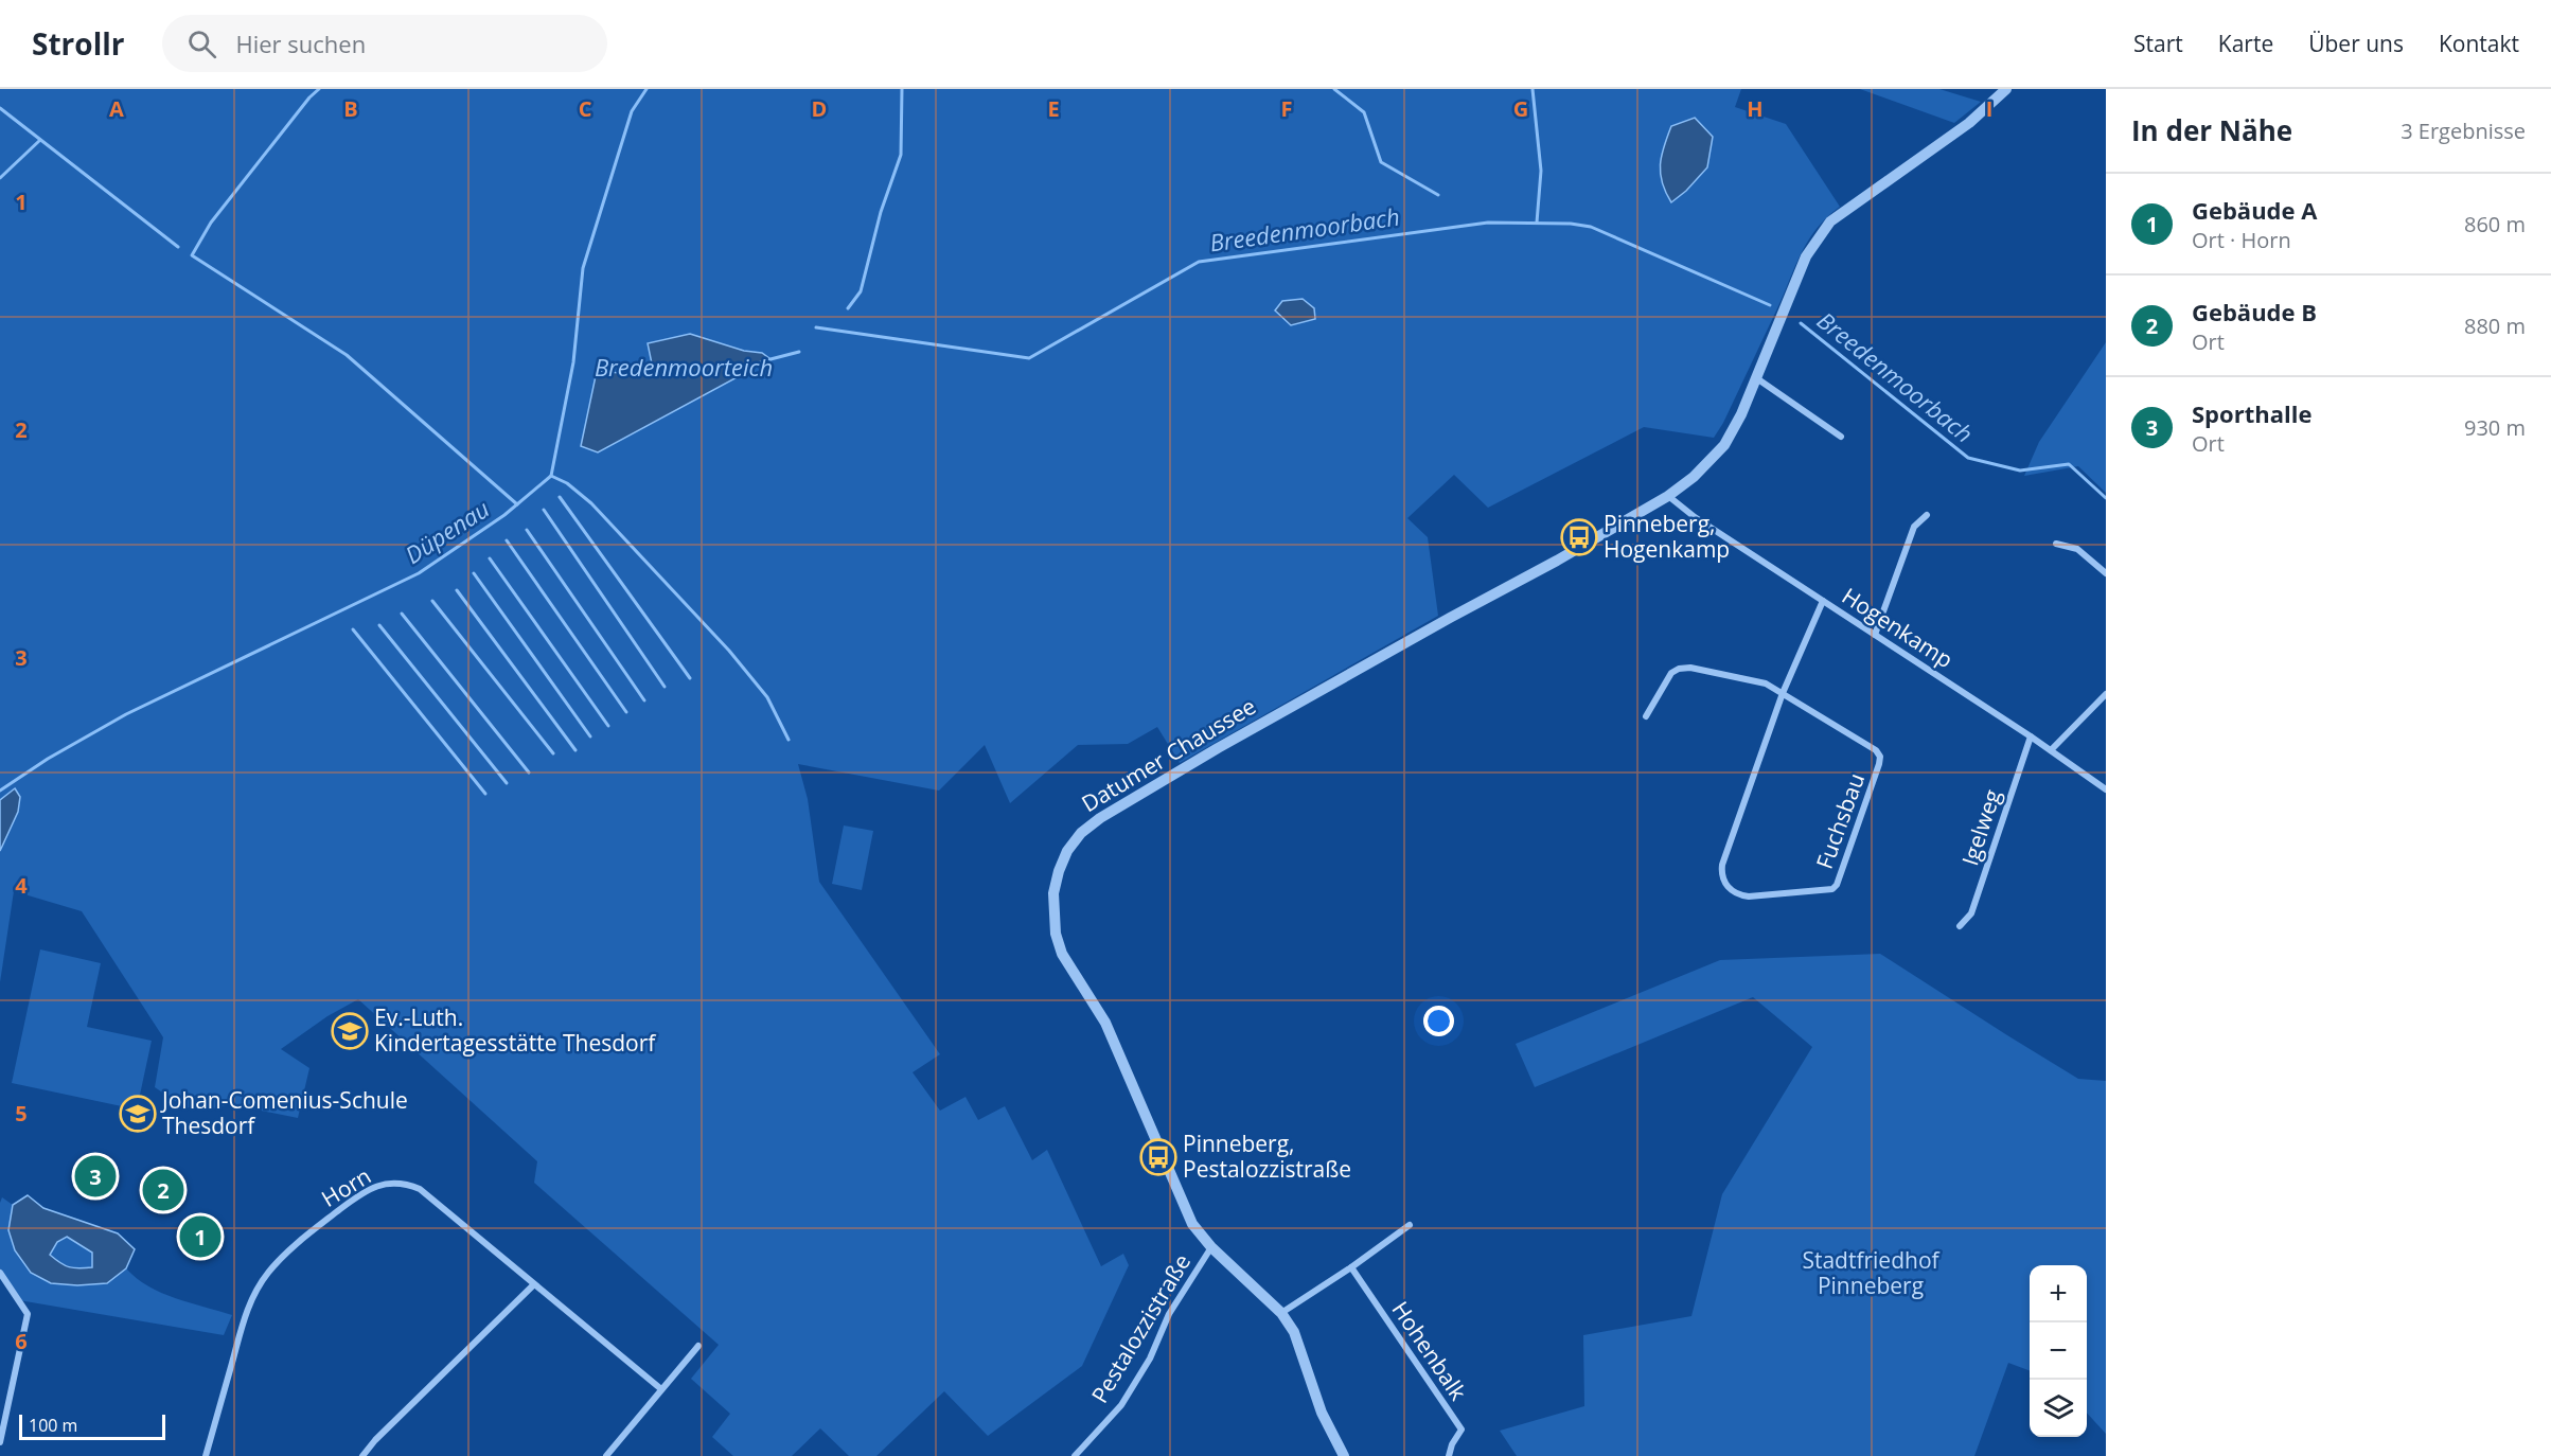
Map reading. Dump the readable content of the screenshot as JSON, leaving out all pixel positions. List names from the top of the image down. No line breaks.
{"streets":{"street":["Hogenkamp","Datumer Chaussee","Fuchsbau","Igelweg","Horn","Pestalozzistraße","Hohenbalk"]},"crossings":[["Hogenkamp","Datumer Chaussee"],["Hogenkamp","Fuchsbau"],["Hogenkamp","Igelweg"],["Datumer Chaussee","Pestalozzistraße"]],"water":["Breedenmoorbach","Bredenmoorteich","Düpenau"],"parks":["Stadtfriedhof Pinneberg"],"places":{"bus stop":["Pinneberg, Hogenkamp","Pinneberg, Pestalozzistraße"],"school or university":["Ev.-Luth. Kindertagesstätte Thesdorf","Johan-Comenius-Schule Thesdorf"]},"scale_bar":"100 m","page":{"header":"Strollr","search":"Hier suchen","nav":["Start","Karte","Über uns","Kontakt"],"heading":["In der Nähe","3 Ergebnisse"],"list":[{"mark":"1","name":"Gebäude A","note":"Ort · Horn","value":"860 m"},{"mark":"2","name":"Gebäude B","note":"Ort","value":"880 m"},{"mark":"3","name":"Sporthalle","note":"Ort","value":"930 m"}],"pins":["3","2","1"],"map_buttons":["+","−"],"scale":"100 m"},"grid":{"columns":["A","B","C","D","E","F","G","H","I"],"rows":["1","2","3","4","5","6"]}}
